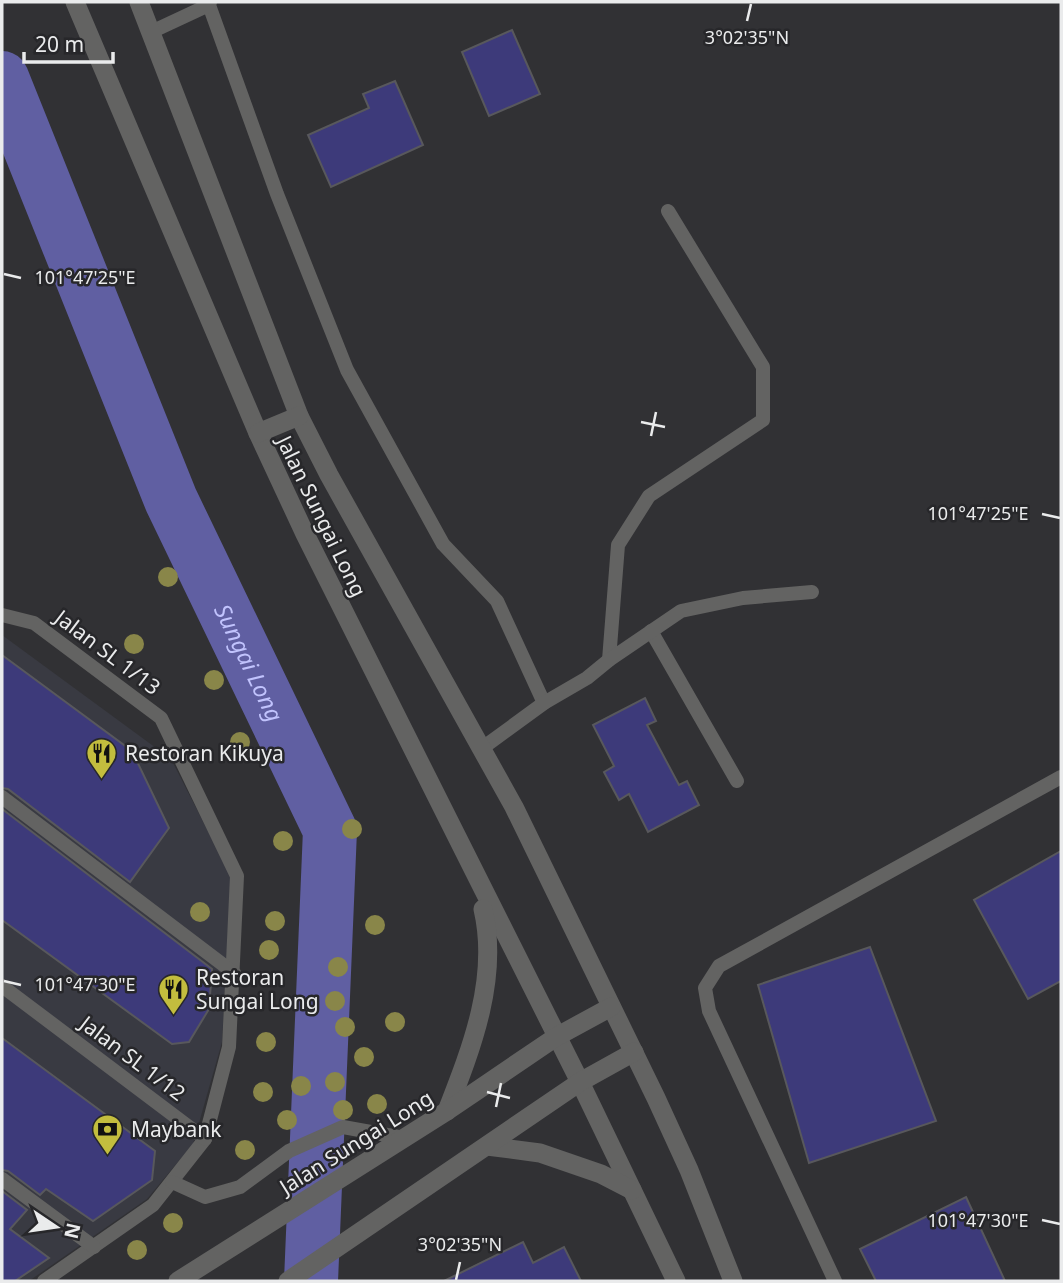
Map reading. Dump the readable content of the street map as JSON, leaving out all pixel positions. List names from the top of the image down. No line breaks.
{"streets":{"street":["Jalan Sungai Long"],"lane":["Jalan SL 1/13","Jalan SL 1/12"]},"crossings":[["Jalan SL 1/13","Jalan SL 1/12"]],"water":["Sungai Long"],"places":{"restaurant":["Restoran Kikuya","Restoran Sungai Long"],"bank":["Maybank"]},"scale_bar":"20 m","north":"right","coordinates":["3°02'35\"N","101°47'25\"E","101°47'30\"E"]}
